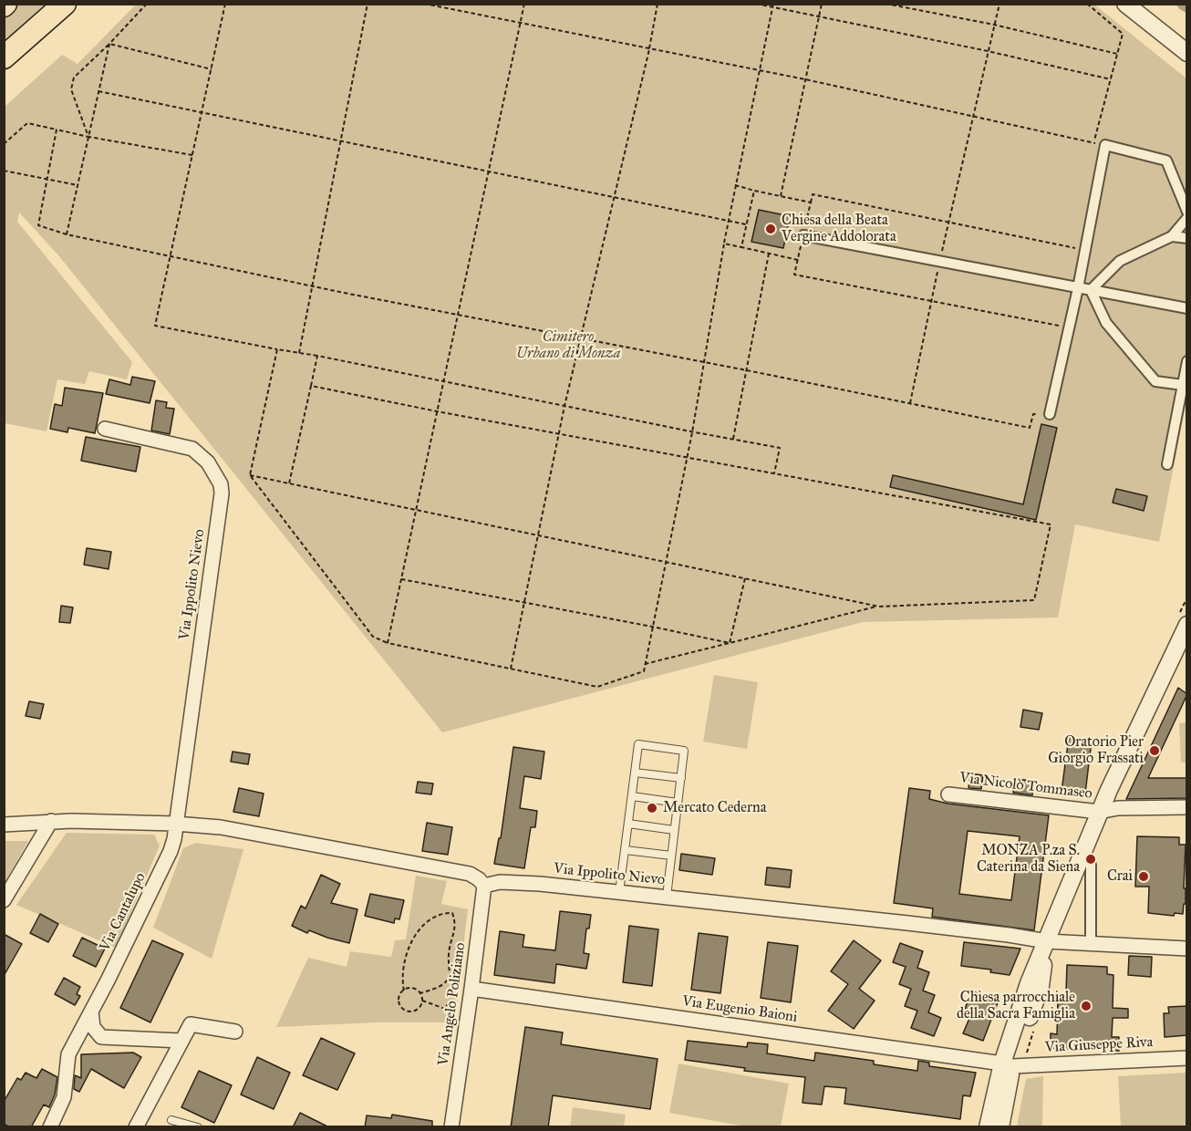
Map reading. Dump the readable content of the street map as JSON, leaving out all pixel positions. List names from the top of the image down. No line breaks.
{"streets":{"street":["Via Ippolito Nievo","Via Nicolò Tommaseo","Via Cantalupo","Via Angelo Poliziano","Via Eugenio Baioni","Via Giuseppe Riva"]},"crossings":[["Via Ippolito Nievo","Via Cantalupo"],["Via Ippolito Nievo","Via Angelo Poliziano"],["Via Angelo Poliziano","Via Eugenio Baioni"],["Via Eugenio Baioni","Via Giuseppe Riva"]],"parks":["Cimitero Urbano di Monza"],"places":["Chiesa della Beata Vergine Addolorata","Oratorio Pier Giorgio Frassati","Mercato Cederna","MONZA P.za S. Caterina da Siena","Crai","Chiesa parrocchiale della Sacra Famiglia"]}
